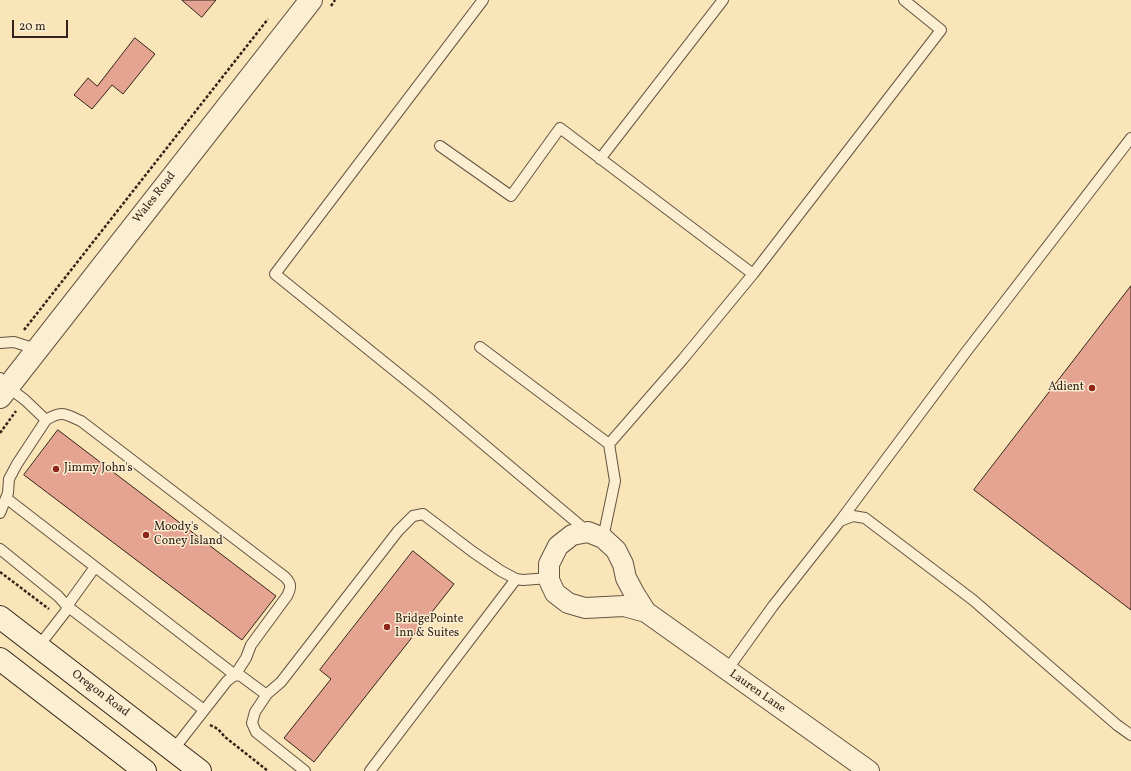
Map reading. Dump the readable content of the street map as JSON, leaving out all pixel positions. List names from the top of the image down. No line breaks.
{"streets":{"street":["Wales Road","Lauren Lane","Oregon Road"]},"places":["Adient","Jimmy John's","Moody's Coney Island","BridgePointe Inn & Suites"],"scale_bar":"20 m"}
